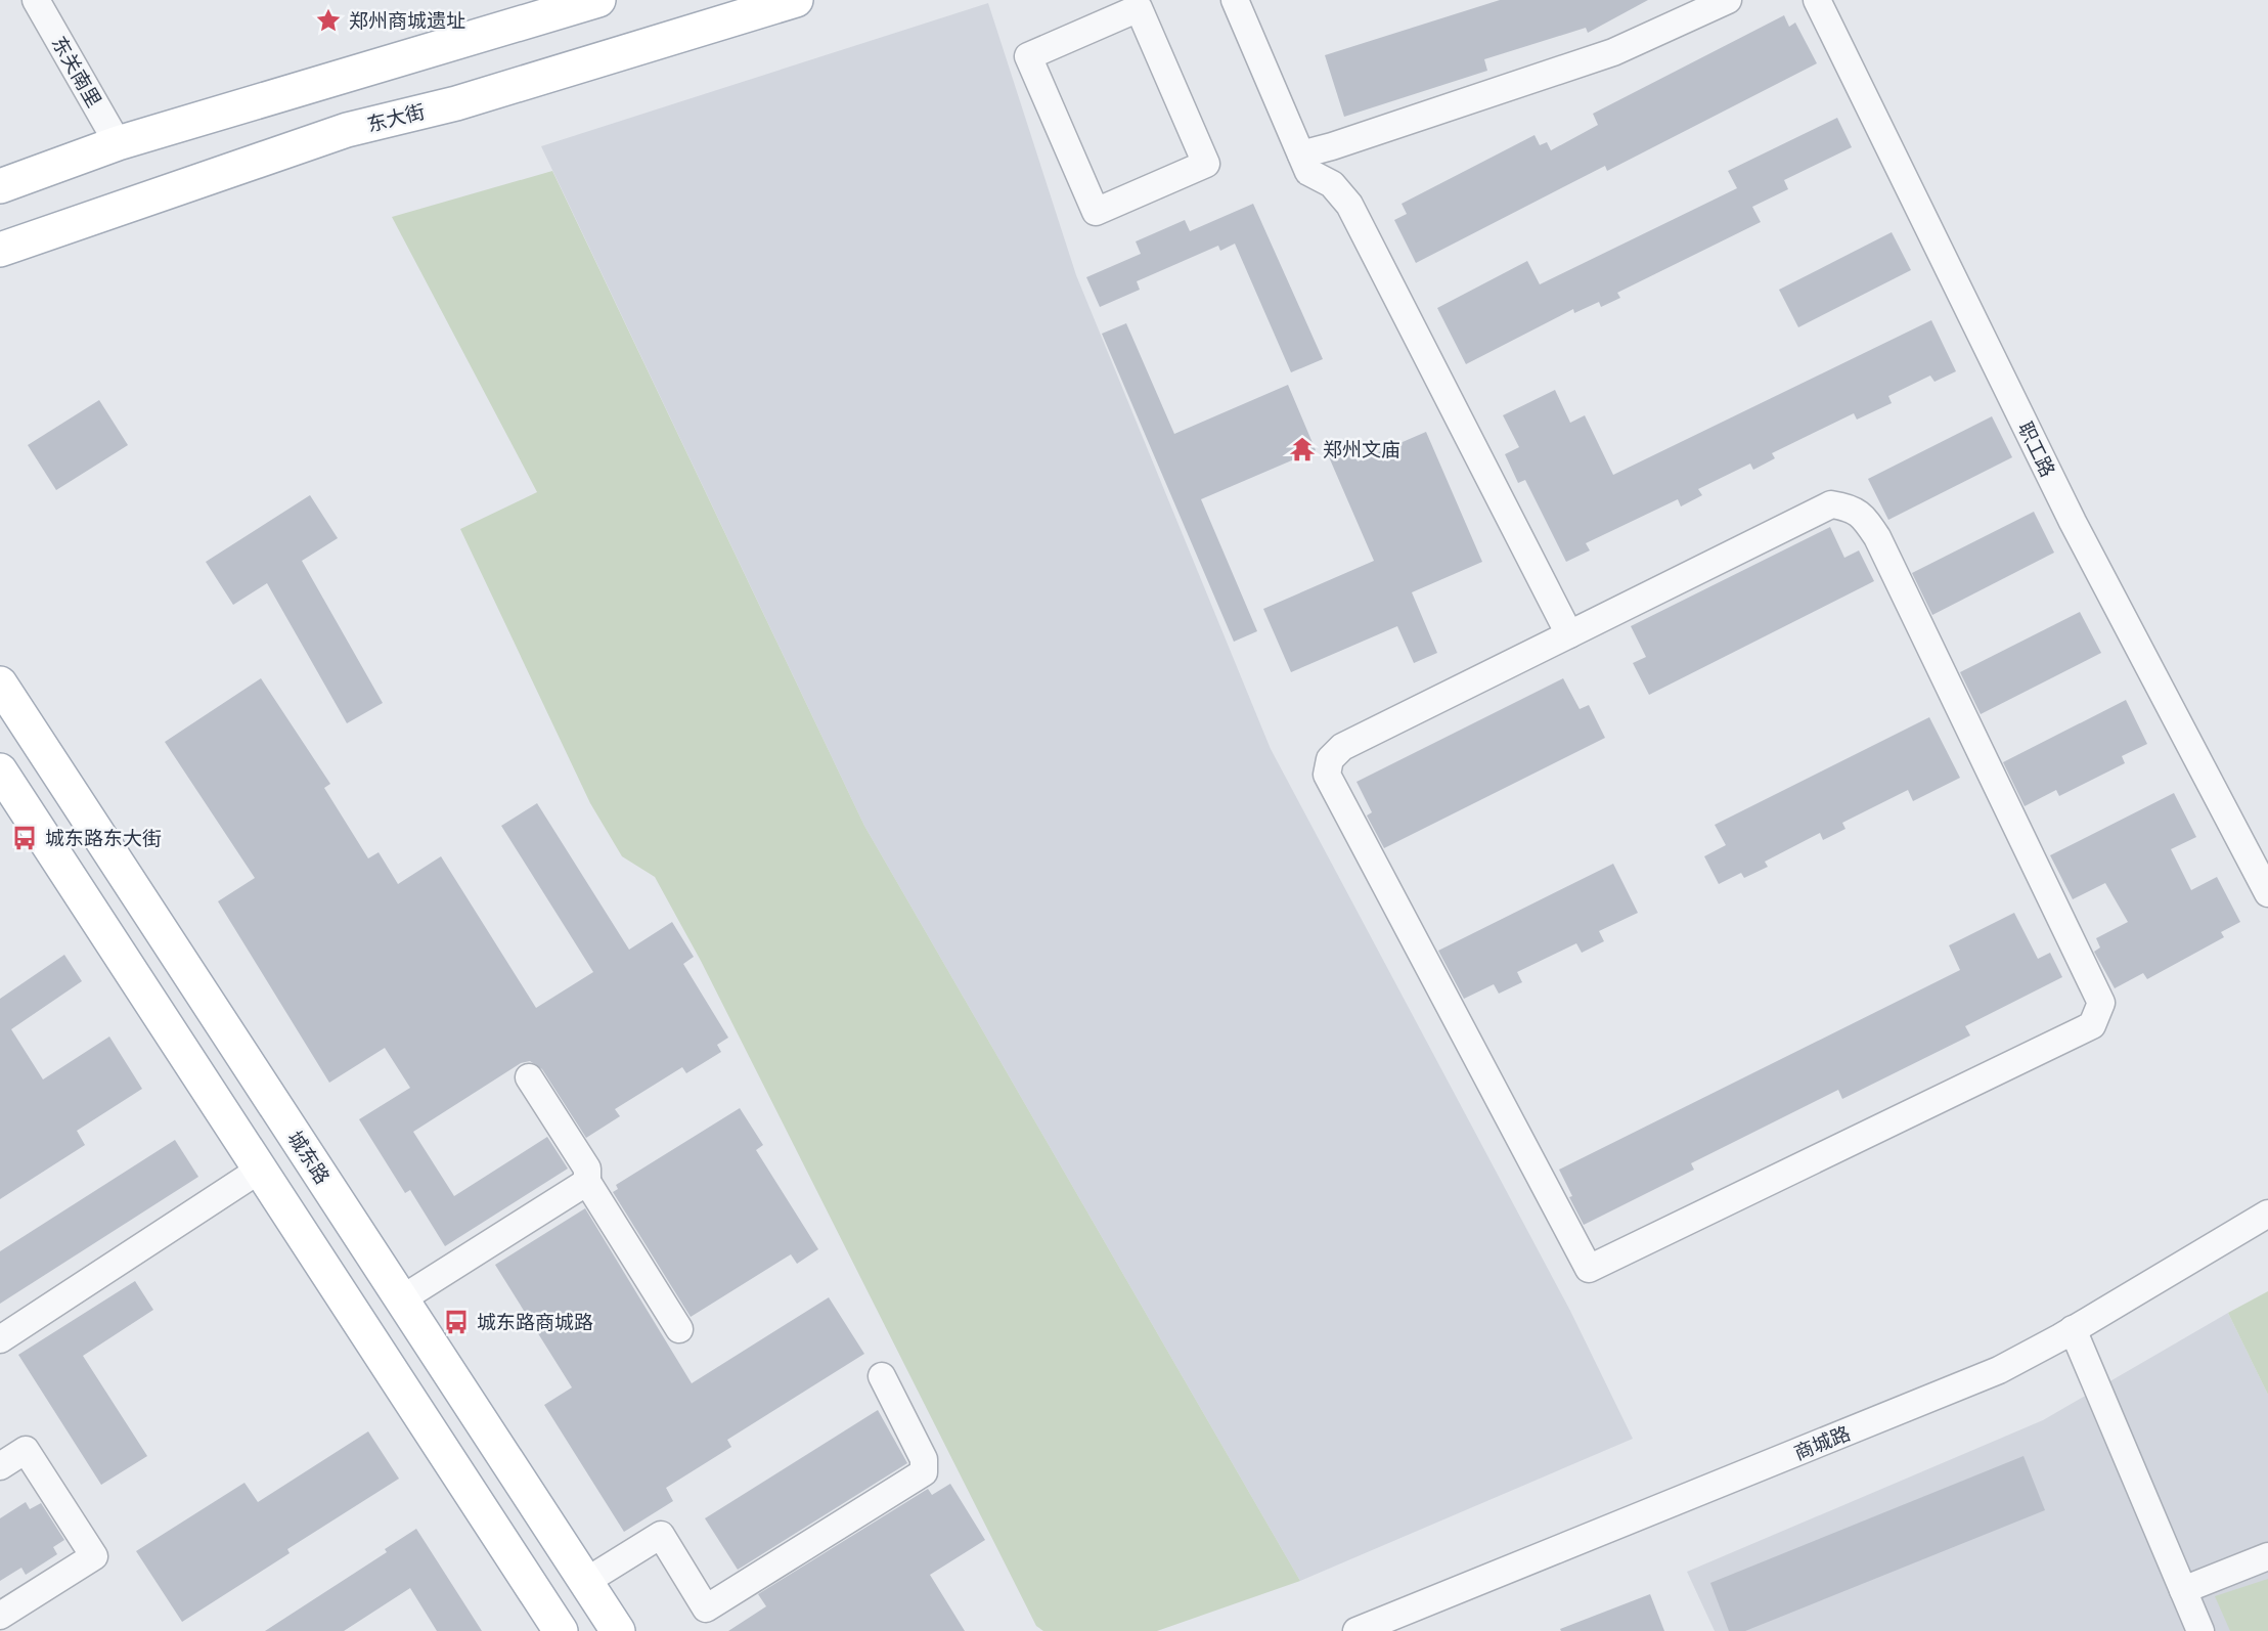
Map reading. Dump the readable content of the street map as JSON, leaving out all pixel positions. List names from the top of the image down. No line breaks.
{"streets":{"main road":["东大街","城东路"],"street":["东关南里","职工路","商城路"]},"places":{"place":["郑州商城遗址"],"temple":["郑州文庙"],"bus stop":["城东路东大街","城东路商城路"]}}
